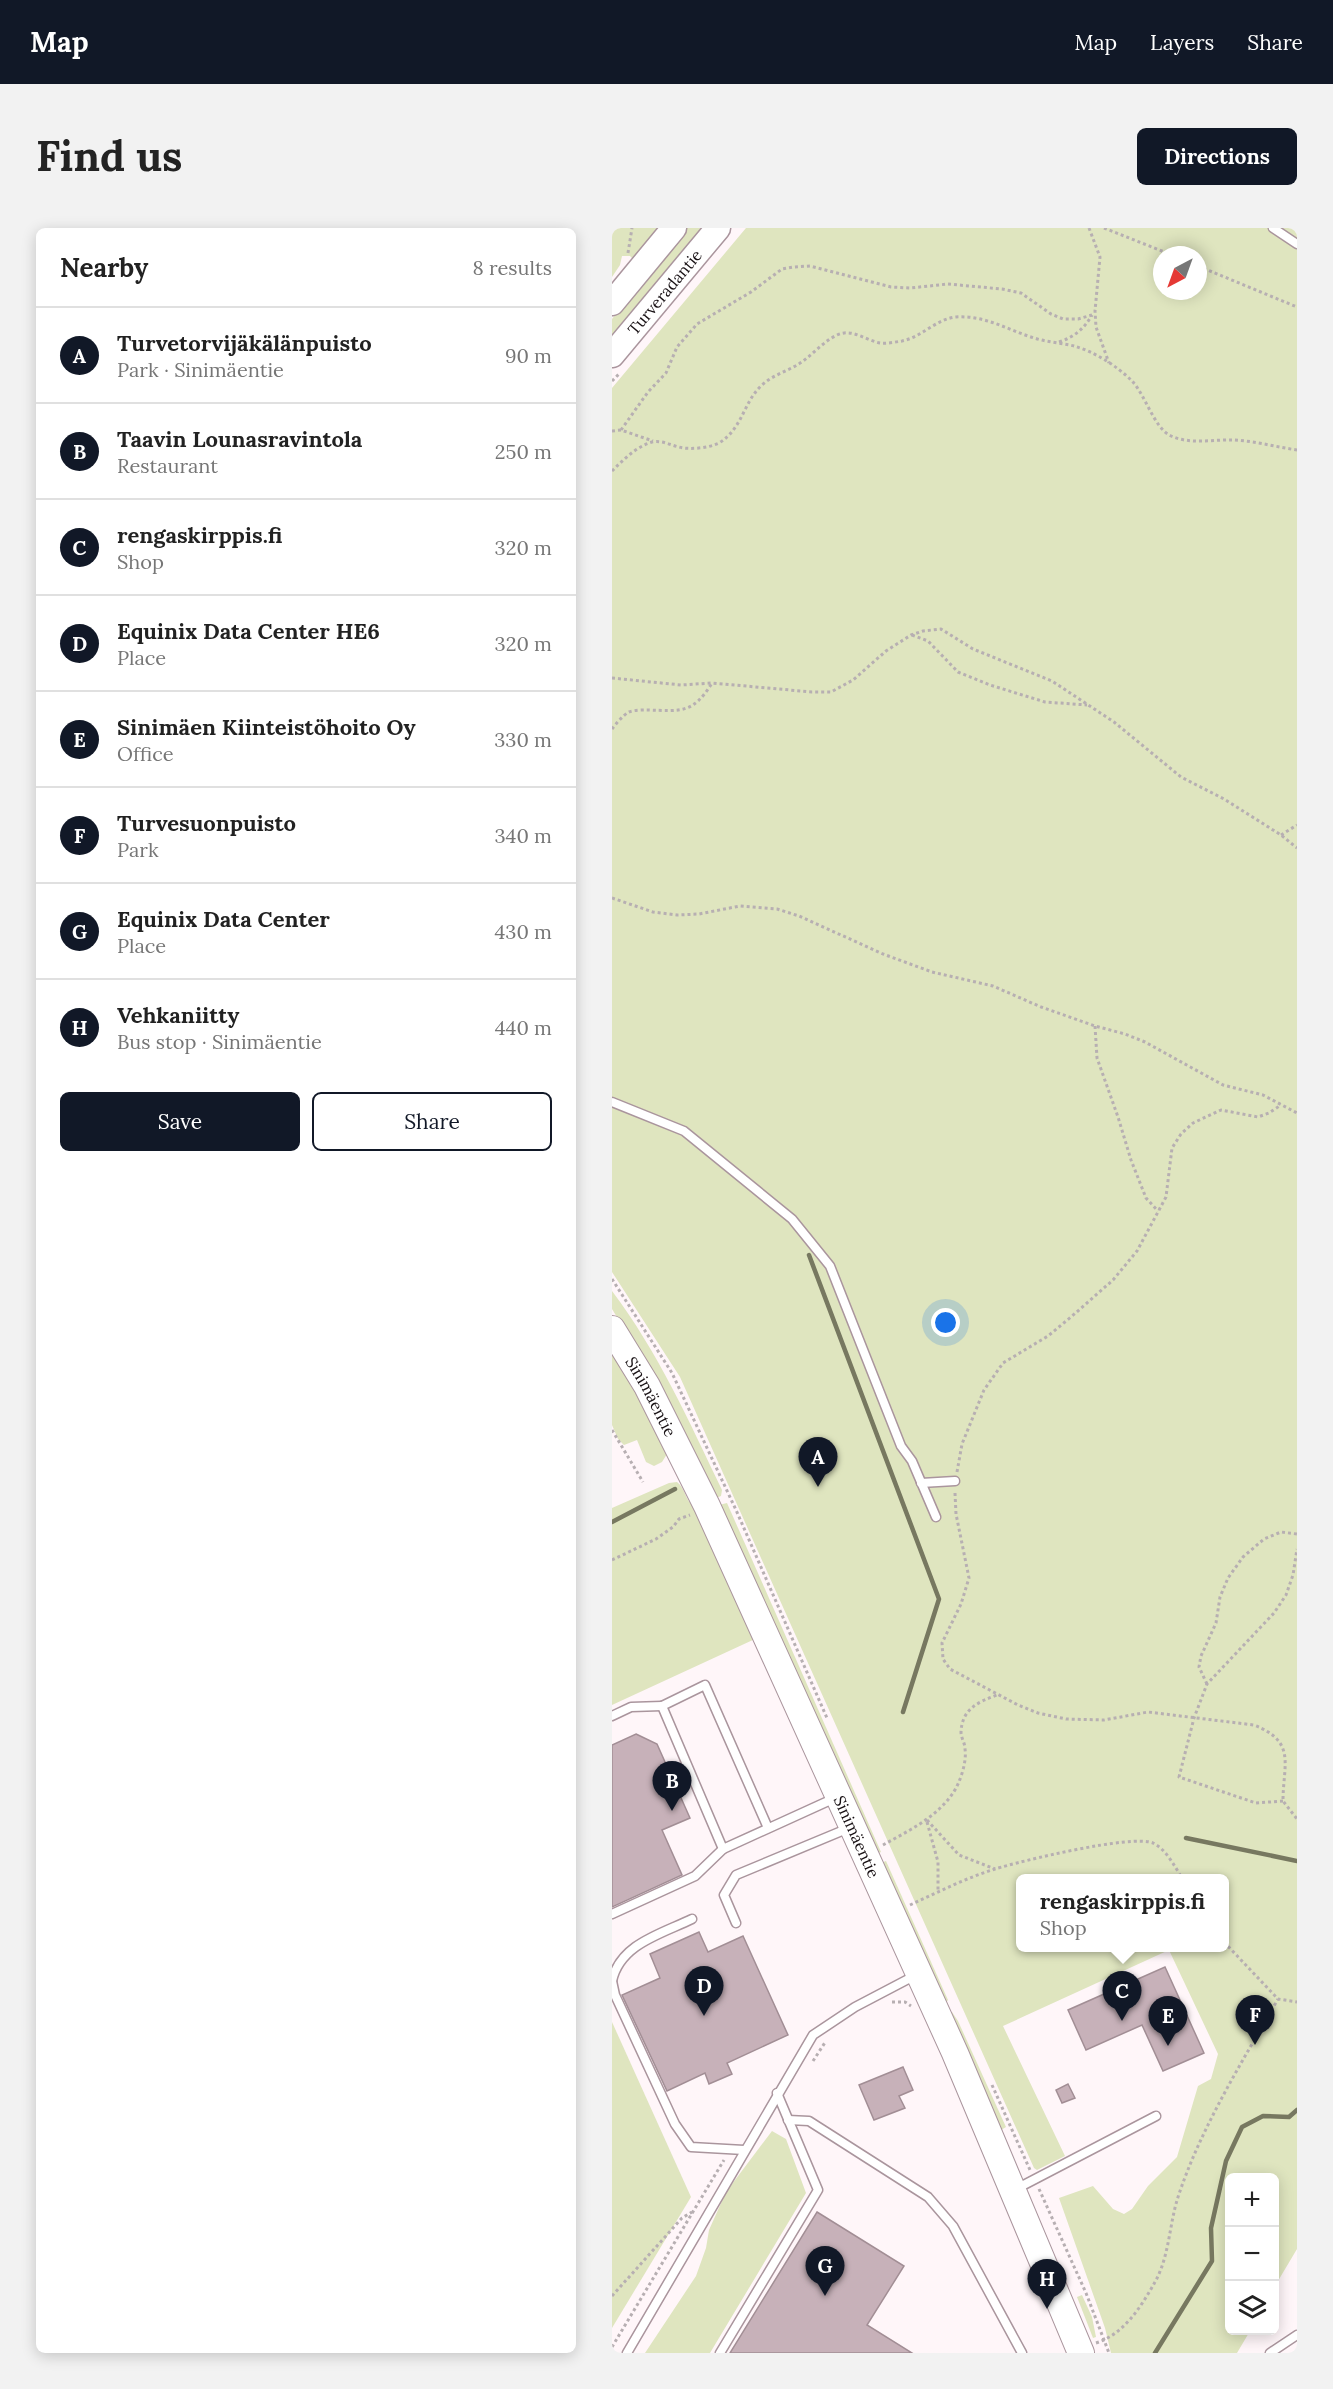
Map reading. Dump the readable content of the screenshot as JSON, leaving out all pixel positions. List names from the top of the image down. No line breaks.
{"streets":{"main road":["Turveradantie","Sinimäentie"]},"north":"bottom left","page":{"header":"Map","nav":["Map","Layers","Share"],"buttons":["Directions",["Save","Share"]],"title":"Find us","heading":["Nearby","8 results"],"list":[{"mark":"A","name":"Turvetorvijäkälänpuisto","note":"Park · Sinimäentie","value":"90 m"},{"mark":"B","name":"Taavin Lounasravintola","note":"Restaurant","value":"250 m"},{"mark":"C","name":"rengaskirppis.fi","note":"Shop","value":"320 m"},{"mark":"D","name":"Equinix Data Center HE6","note":"Place","value":"320 m"},{"mark":"E","name":"Sinimäen Kiinteistöhoito Oy","note":"Office","value":"330 m"},{"mark":"F","name":"Turvesuonpuisto","note":"Park","value":"340 m"},{"mark":"G","name":"Equinix Data Center","note":"Place","value":"430 m"},{"mark":"H","name":"Vehkaniitty","note":"Bus stop · Sinimäentie","value":"440 m"}],"pins":["A","B","D","C","F","E","G","H"],"popup":["rengaskirppis.fi","Shop"],"map_buttons":["+","−"]}}
